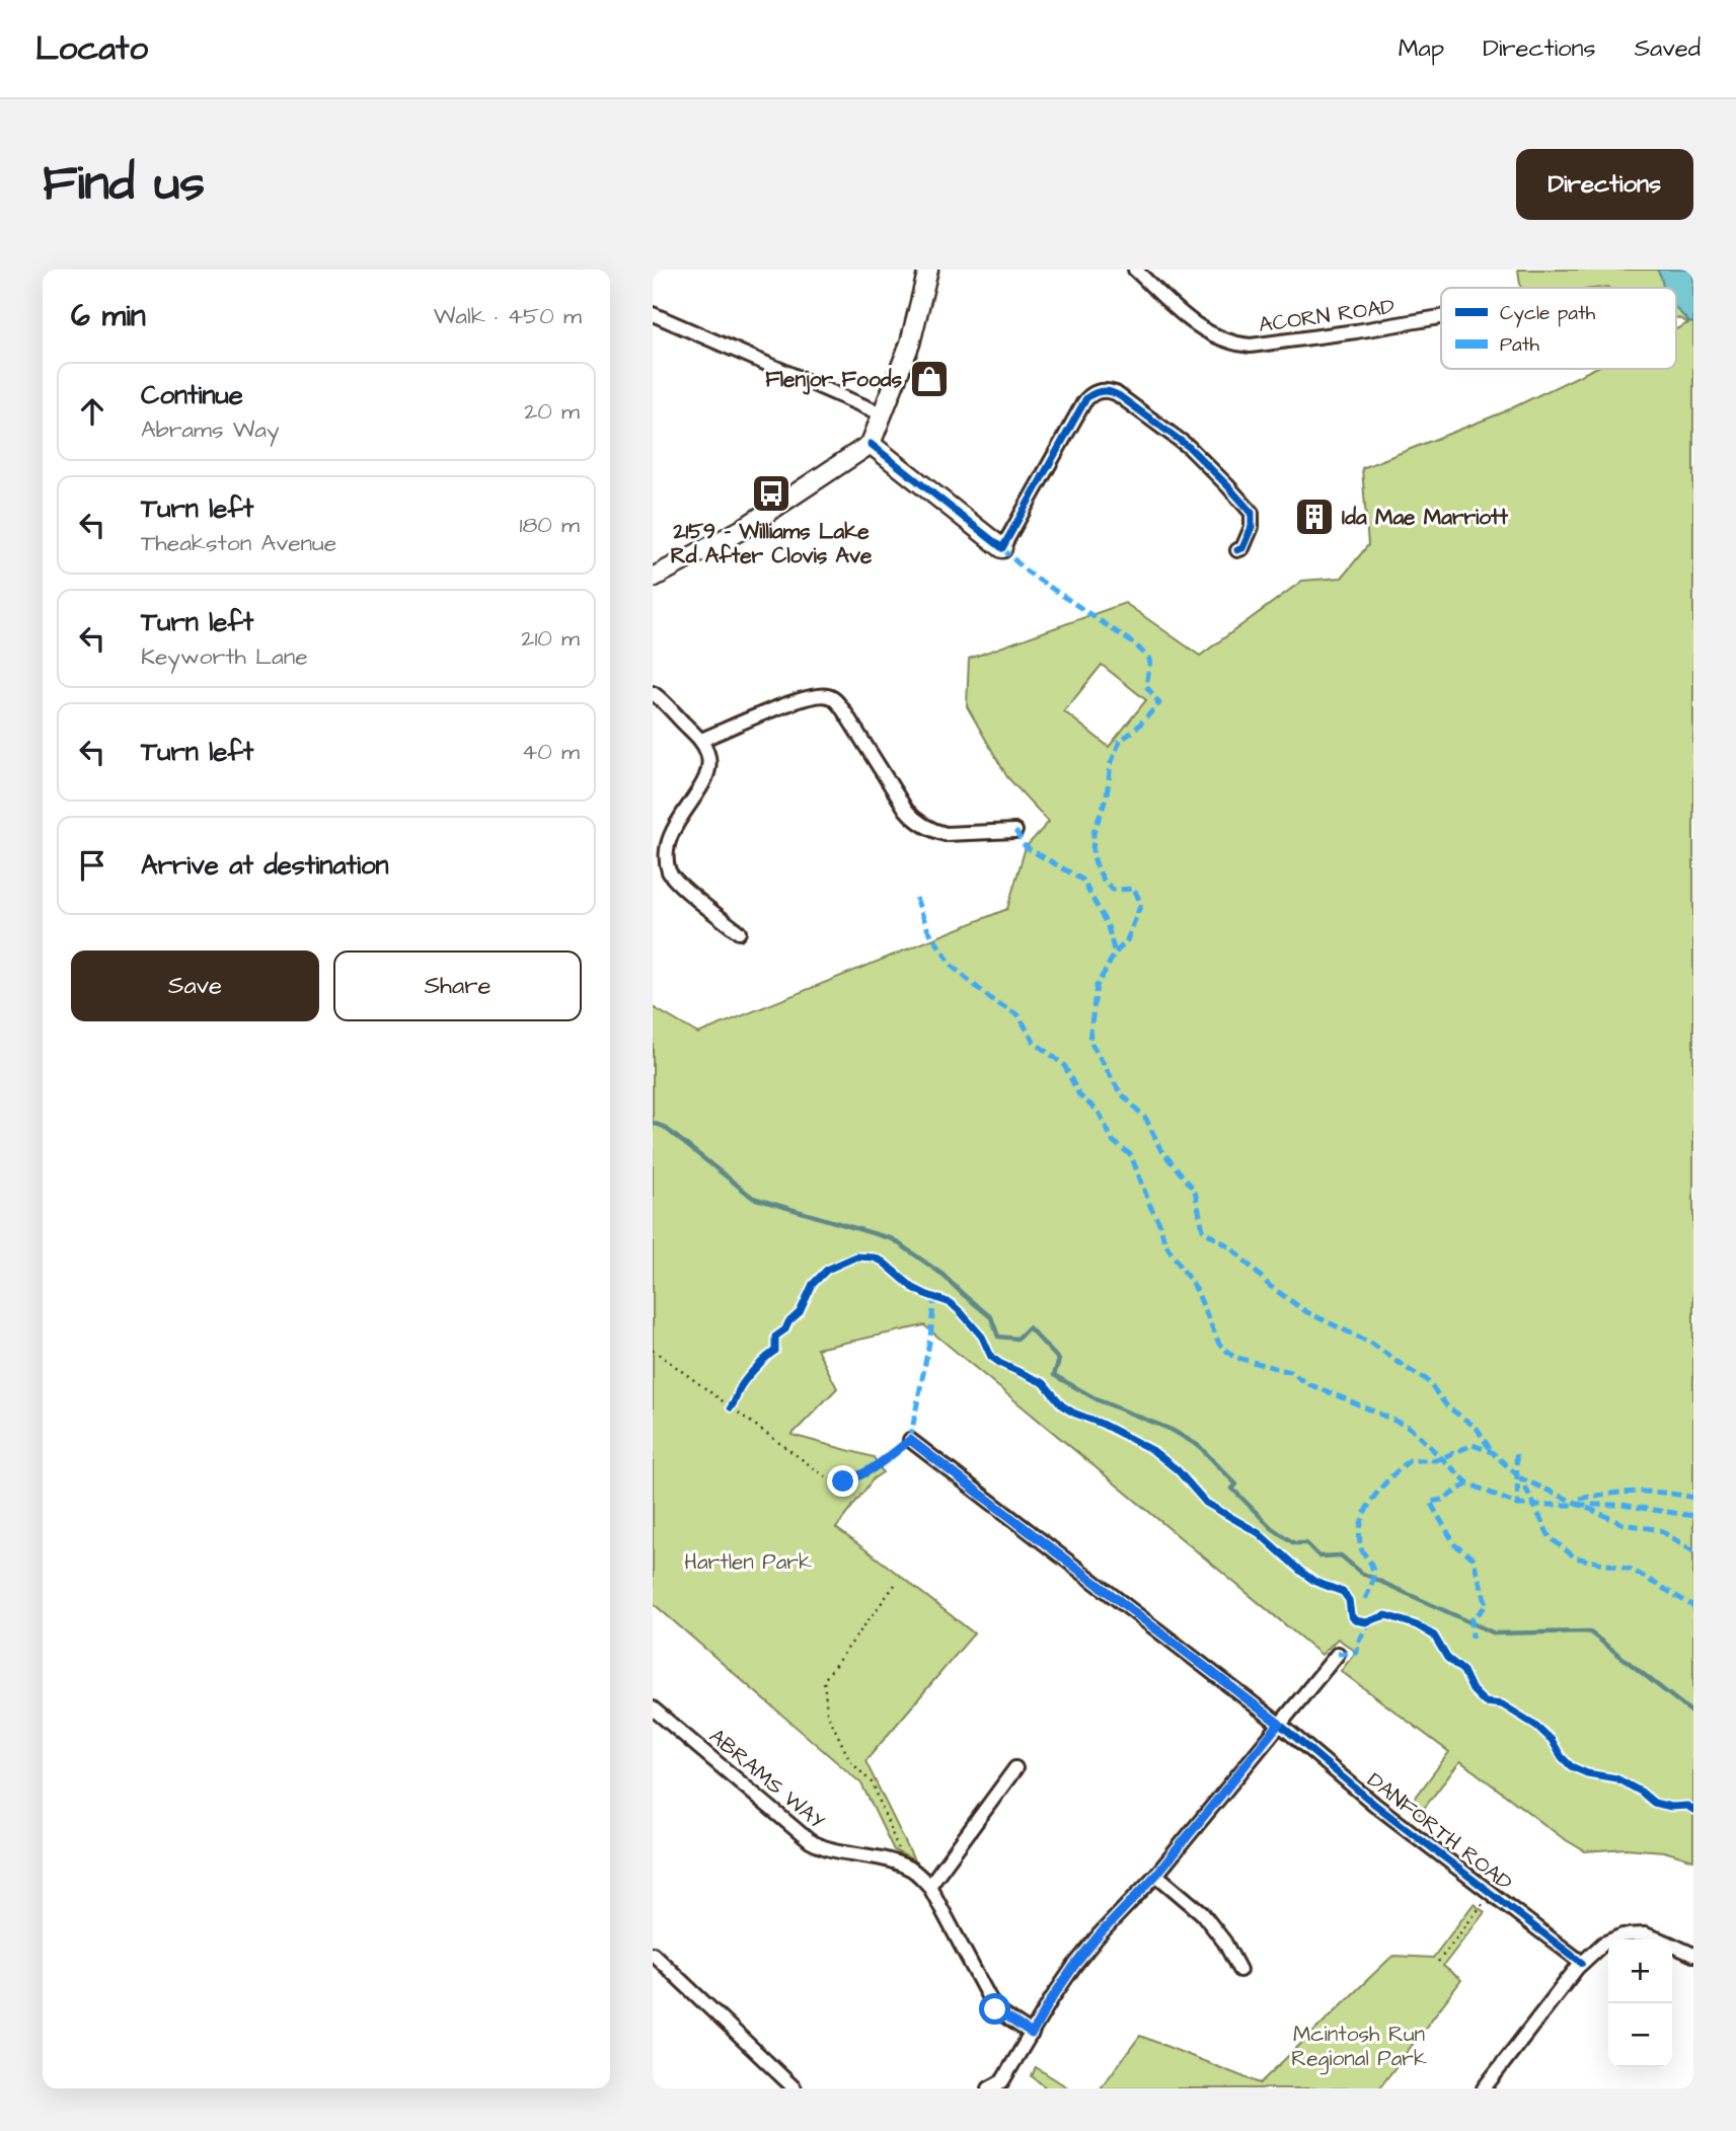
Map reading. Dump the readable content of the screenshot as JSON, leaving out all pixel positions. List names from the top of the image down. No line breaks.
{"streets":{"street":["ACORN ROAD","ABRAMS WAY","DANFORTH ROAD"]},"parks":["Hartlen Park","Mcintosh Run Regional Park"],"places":{"shop":["Flenjor Foods"],"bus stop":["2159 - Williams Lake Rd After Clovis Ave"],"building":["Ida Mae Marriott"]},"legend":["Cycle path","Path"],"page":{"header":"Locato","nav":["Map","Directions","Saved"],"buttons":["Directions",["Save","Share"]],"title":"Find us","heading":["6 min","Walk · 450 m"],"list":[["Continue","Abrams Way","20 m"],["Turn left","Theakston Avenue","180 m"],["Turn left","Keyworth Lane","210 m"],["Turn left","40 m"],"Arrive at destination"],"map_buttons":["+","−"]}}
